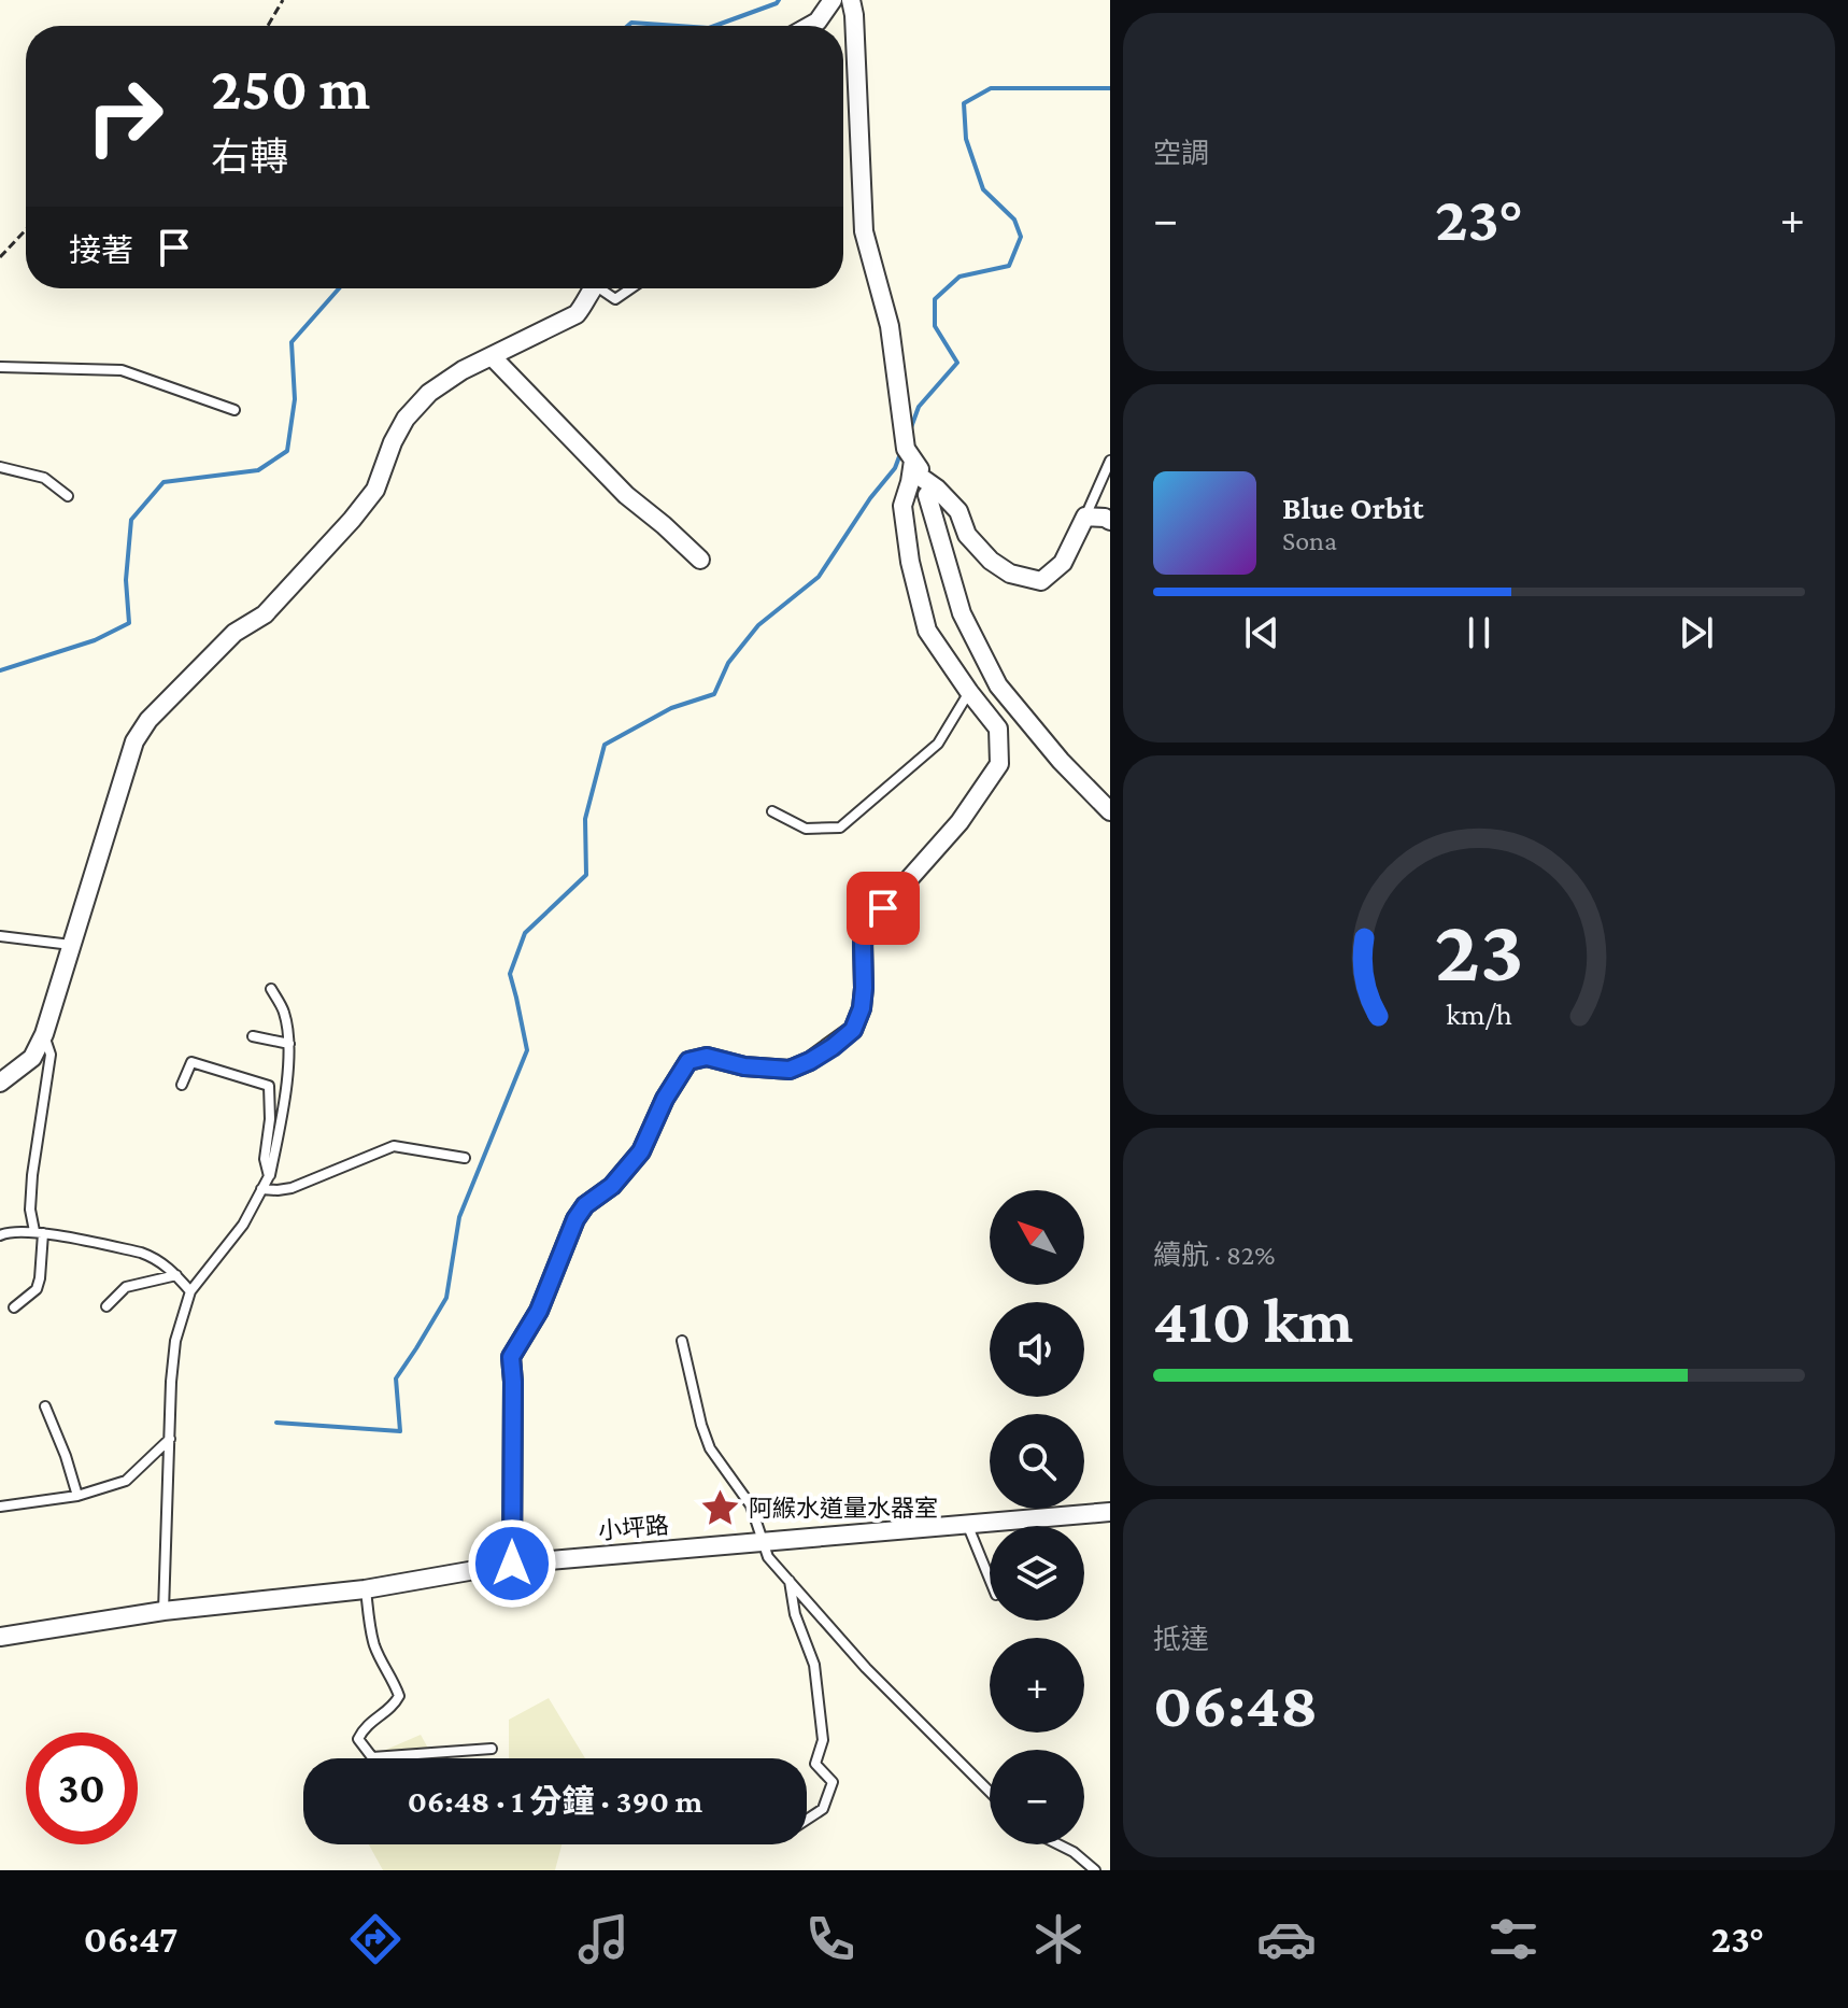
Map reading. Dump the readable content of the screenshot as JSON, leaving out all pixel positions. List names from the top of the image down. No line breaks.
{"streets":{"street":["小坪路"]},"places":{"place":["阿緱水道量水器室"]},"north":"top left","page":{"tile":["空調",["續航 · 82%","410 km"],["抵達","06:48"]],"turn":["250 m","右轉"],"heat":["−","23°","+"],"then":"接著","song":["Blue Orbit","Sona"],"map_buttons":["+","−"],"limit":"30","trip":"06:48 · 1 分鐘 · 390 m","tabs":["06:47","23°"],"gauge":["23","km/h"]}}
